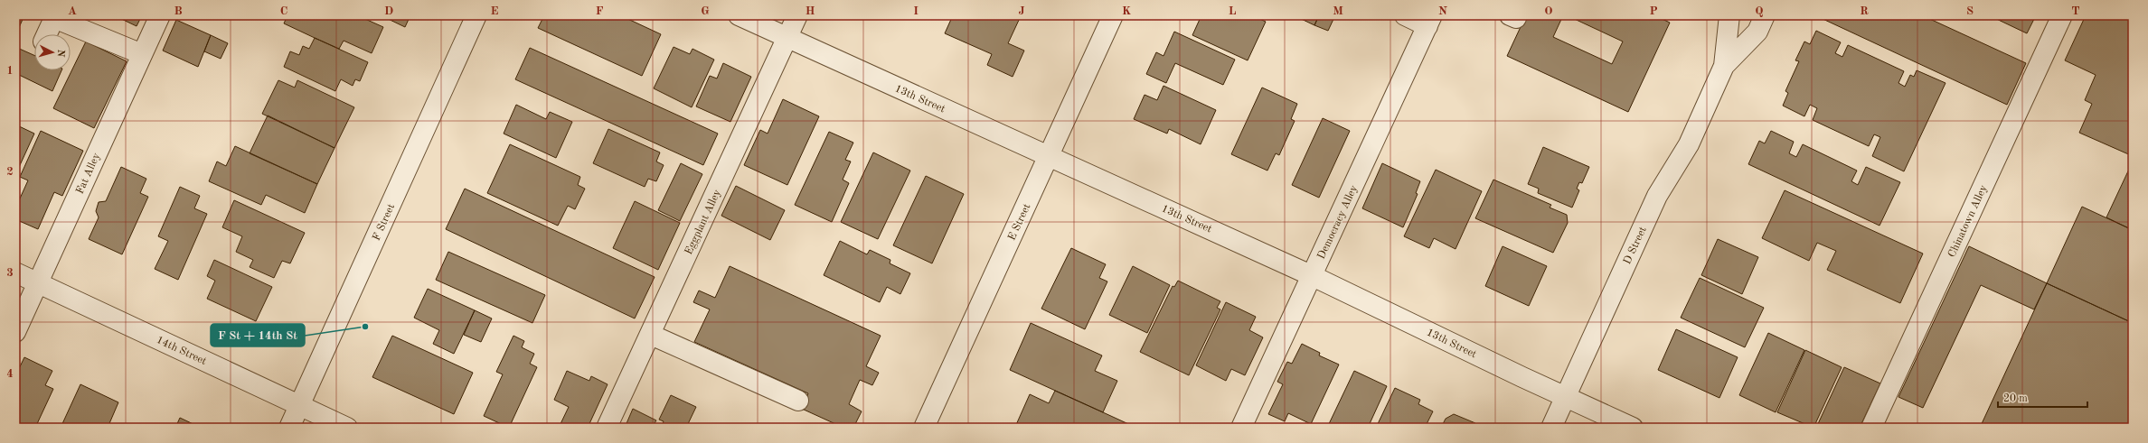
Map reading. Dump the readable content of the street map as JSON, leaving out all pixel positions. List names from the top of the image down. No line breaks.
{"streets":{"street":["13th Street","Fat Alley","Chinatown Alley","F Street","Eggplant Alley","E Street","Democracy Alley","D Street","14th Street"]},"crossings":[["13th Street","Eggplant Alley"],["13th Street","E Street"],["13th Street","Democracy Alley"],["13th Street","D Street"],["Fat Alley","14th Street"],["F Street","14th Street"]],"places":["F St + 14th St"],"scale_bar":"20 m","north":"right","grid":{"columns":["A","B","C","D","E","F","G","H","I","J","K","L","M","N","O","P","Q","R","S","T"],"rows":["1","2","3","4"]}}
